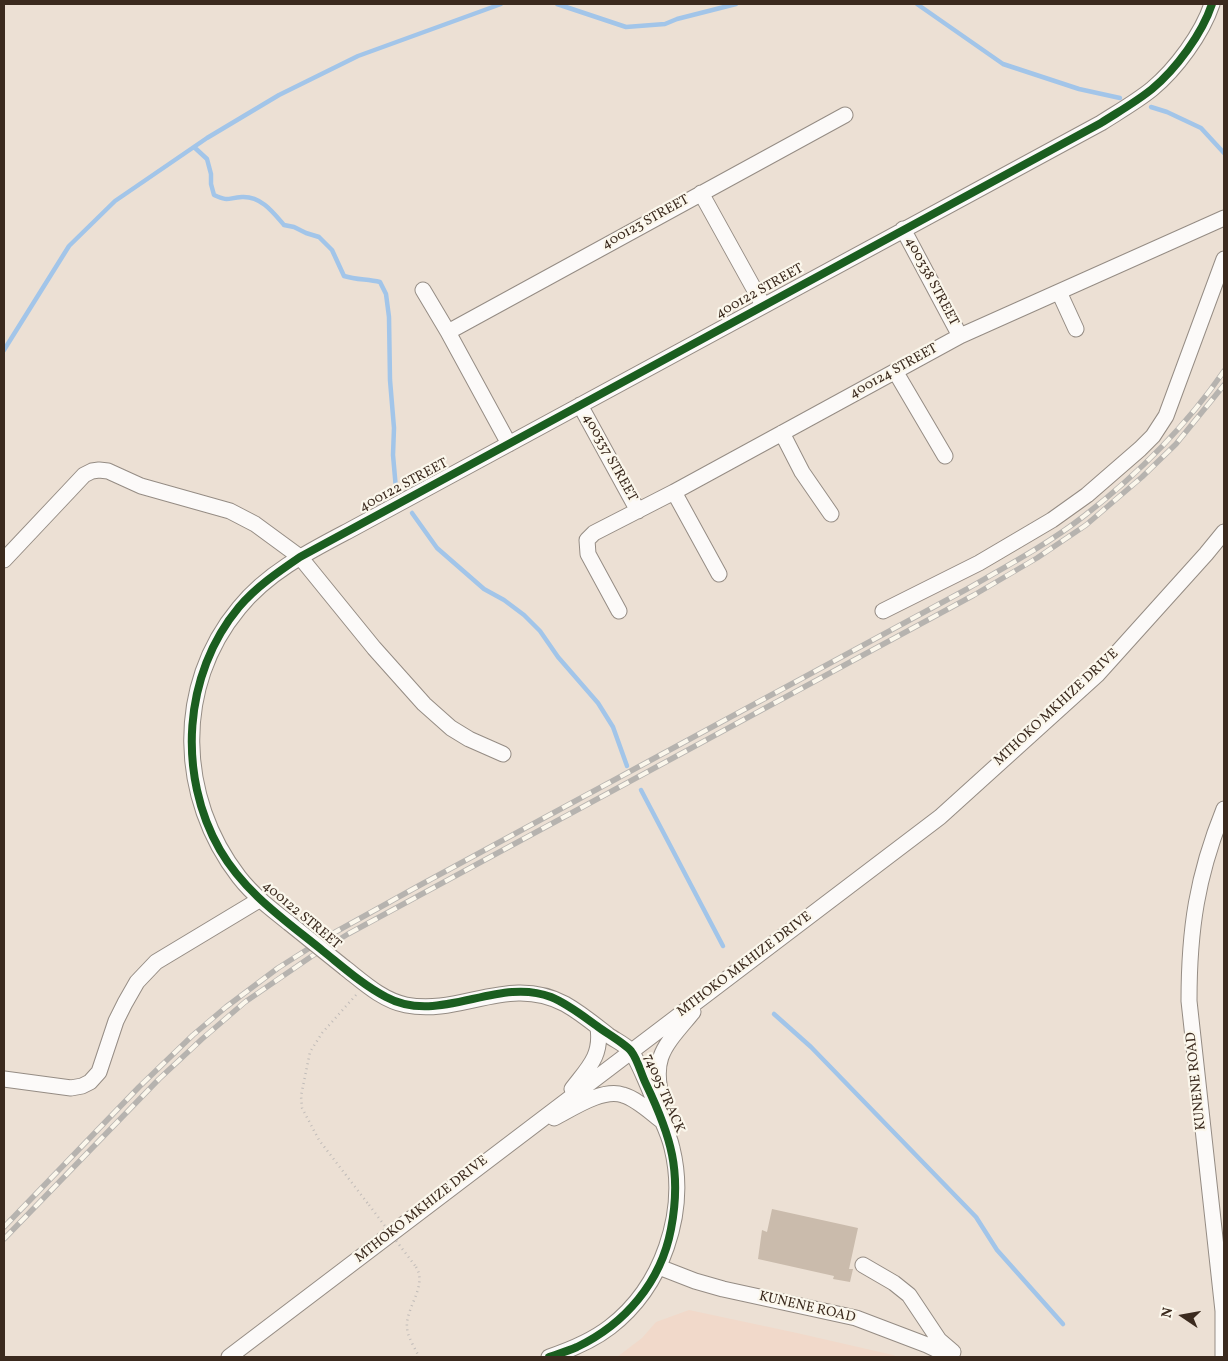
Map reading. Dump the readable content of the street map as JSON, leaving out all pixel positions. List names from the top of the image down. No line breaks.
{"streets":{"street":["400123 STREET","400338 STREET","400122 STREET","400124 STREET","400337 STREET","MTHOKO MKHIZE DRIVE","KUNENE ROAD","74095 TRACK"]},"crossings":[["400338 STREET","400122 STREET"],["400338 STREET","400124 STREET"],["400122 STREET","400337 STREET"],["400122 STREET","MTHOKO MKHIZE DRIVE"],["400122 STREET","74095 TRACK"],["400124 STREET","400337 STREET"],["MTHOKO MKHIZE DRIVE","74095 TRACK"],["KUNENE ROAD","74095 TRACK"]],"north":"left"}
